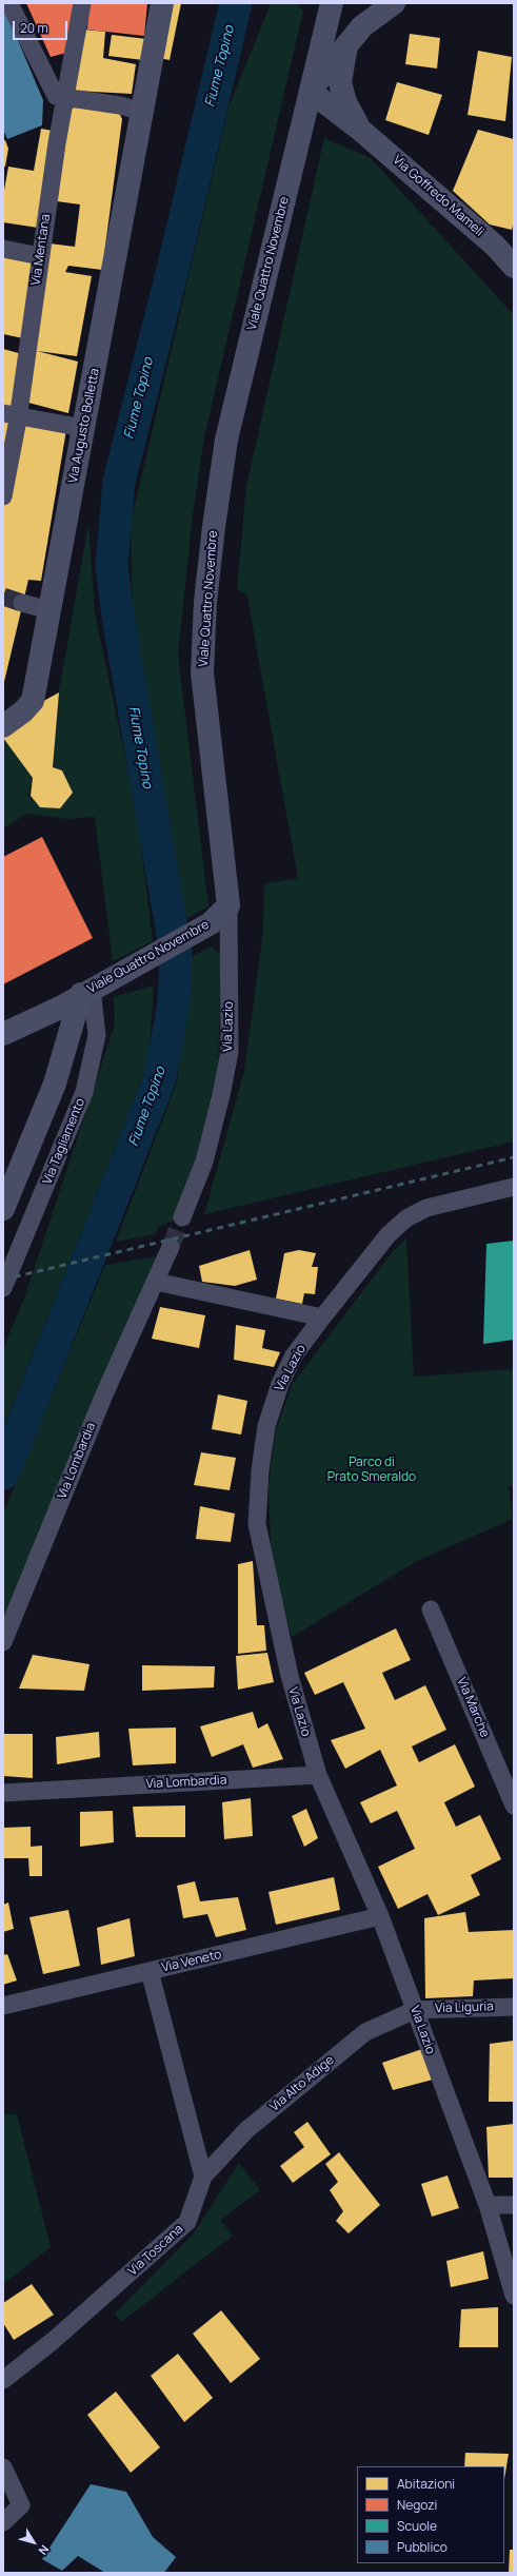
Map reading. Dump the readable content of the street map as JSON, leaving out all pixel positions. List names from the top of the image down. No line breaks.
{"streets":{"main road":["Via Goffredo Mameli","Viale Quattro Novembre","Via Augusto Bolletta"],"street":["Via Mentana","Via Lazio","Via Tagliamento","Via Lombardia","Via Marche","Via Veneto","Via Liguria","Via Alto Adige","Via Toscana"]},"crossings":[["Via Goffredo Mameli","Viale Quattro Novembre"],["Viale Quattro Novembre","Via Lazio"],["Viale Quattro Novembre","Via Tagliamento"],["Via Lazio","Via Lombardia"],["Via Lazio","Via Veneto"],["Via Lazio","Via Liguria"],["Via Lazio","Via Alto Adige"],["Via Liguria","Via Alto Adige"],["Via Alto Adige","Via Toscana"]],"water":["Fiume Topino"],"parks":["Parco di Prato Smeraldo"],"legend":["Abitazioni","Negozi","Scuole","Pubblico"],"scale_bar":"20 m","north":"bottom right"}
